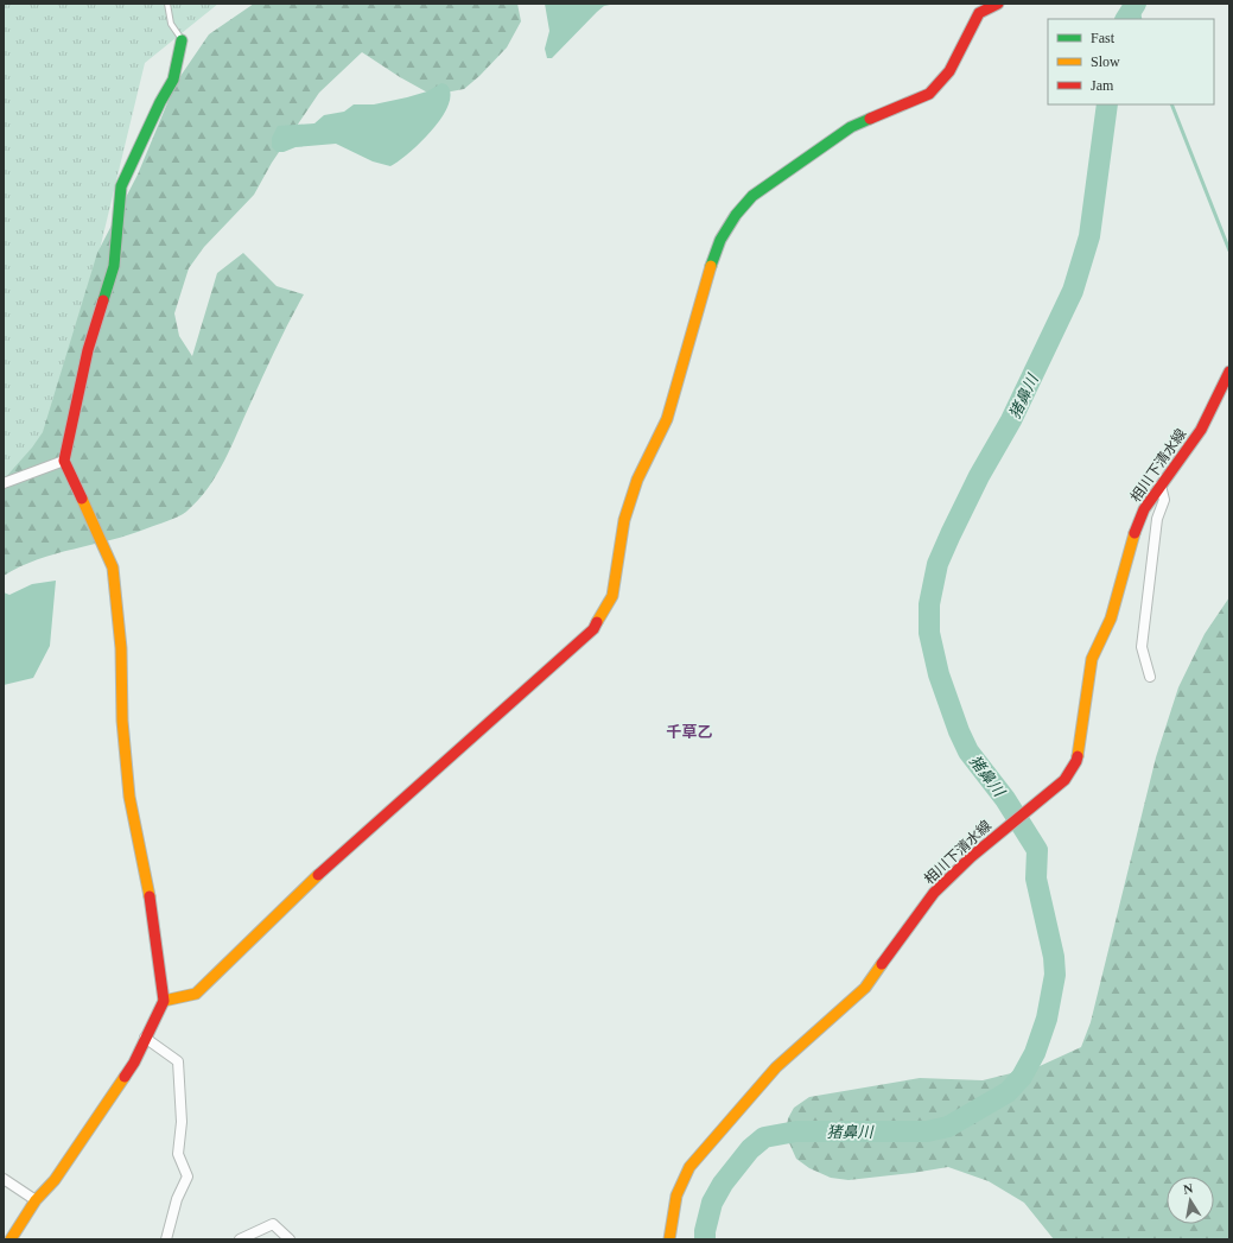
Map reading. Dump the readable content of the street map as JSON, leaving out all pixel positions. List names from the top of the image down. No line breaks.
{"streets":{"street":["相川下清水線"]},"districts":["千草乙"],"water":["猪鼻川"],"legend":["Fast","Slow","Jam"],"north":"top"}
